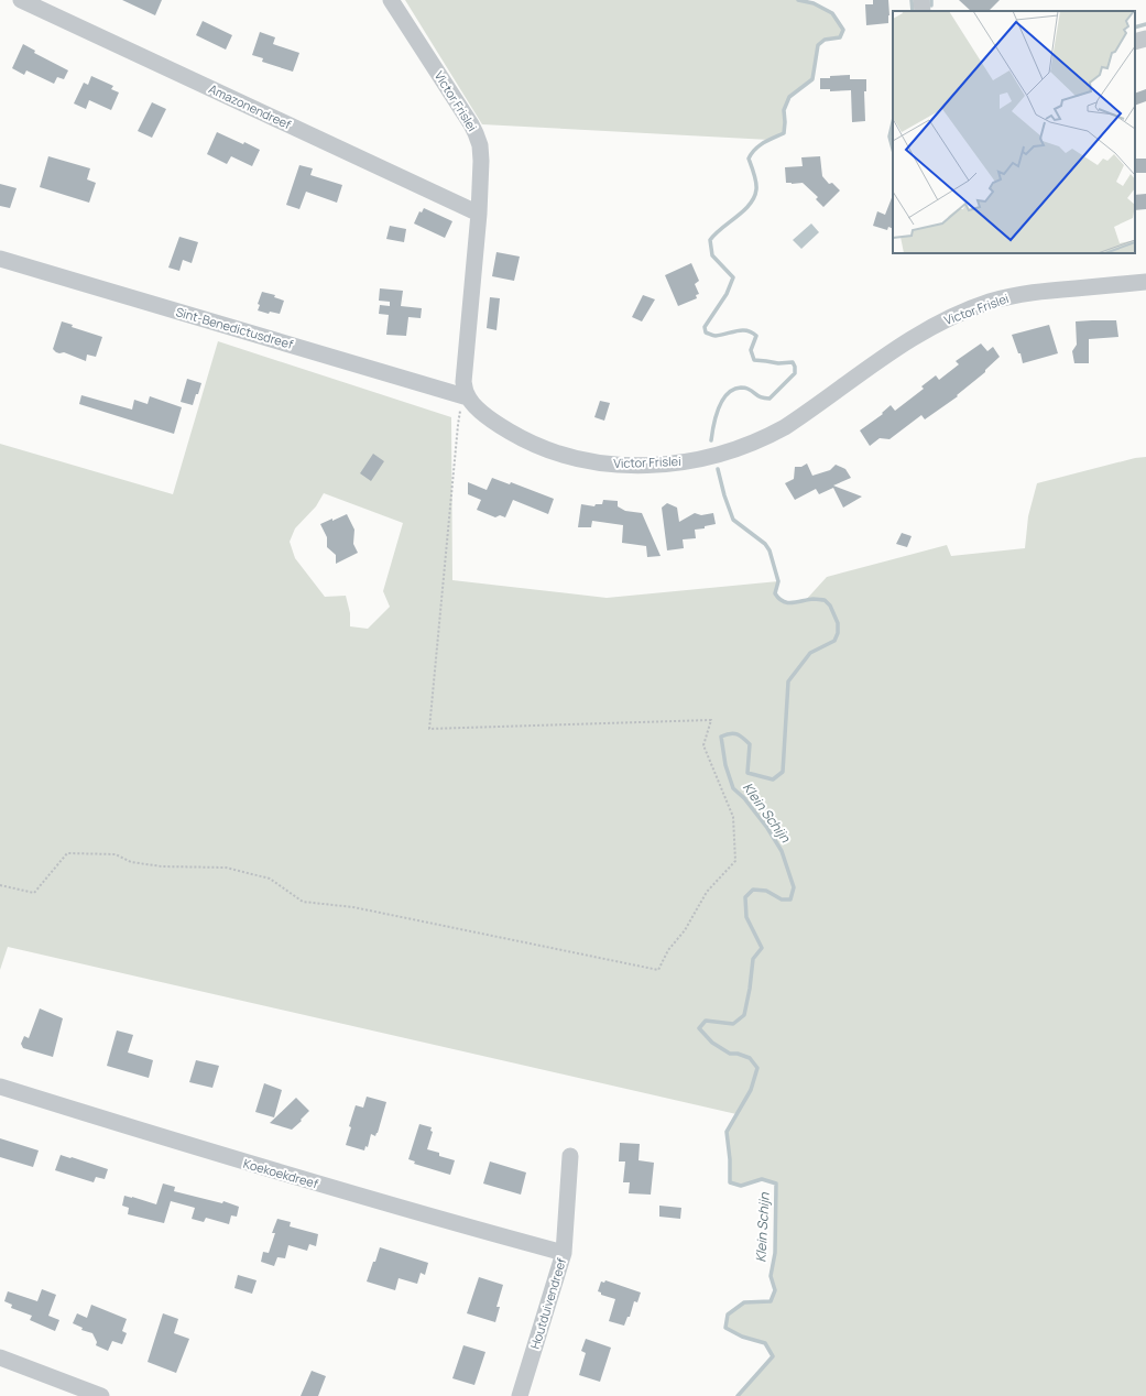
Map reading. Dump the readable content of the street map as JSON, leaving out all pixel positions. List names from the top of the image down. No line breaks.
{"streets":{"street":["Victor Frislei","Amazonendreef","Sint-Benedictusdreef","Koekoekdreef","Houtduivendreef"]},"crossings":[["Victor Frislei","Amazonendreef"],["Victor Frislei","Sint-Benedictusdreef"],["Koekoekdreef","Houtduivendreef"]],"water":["Klein Schijn"]}
